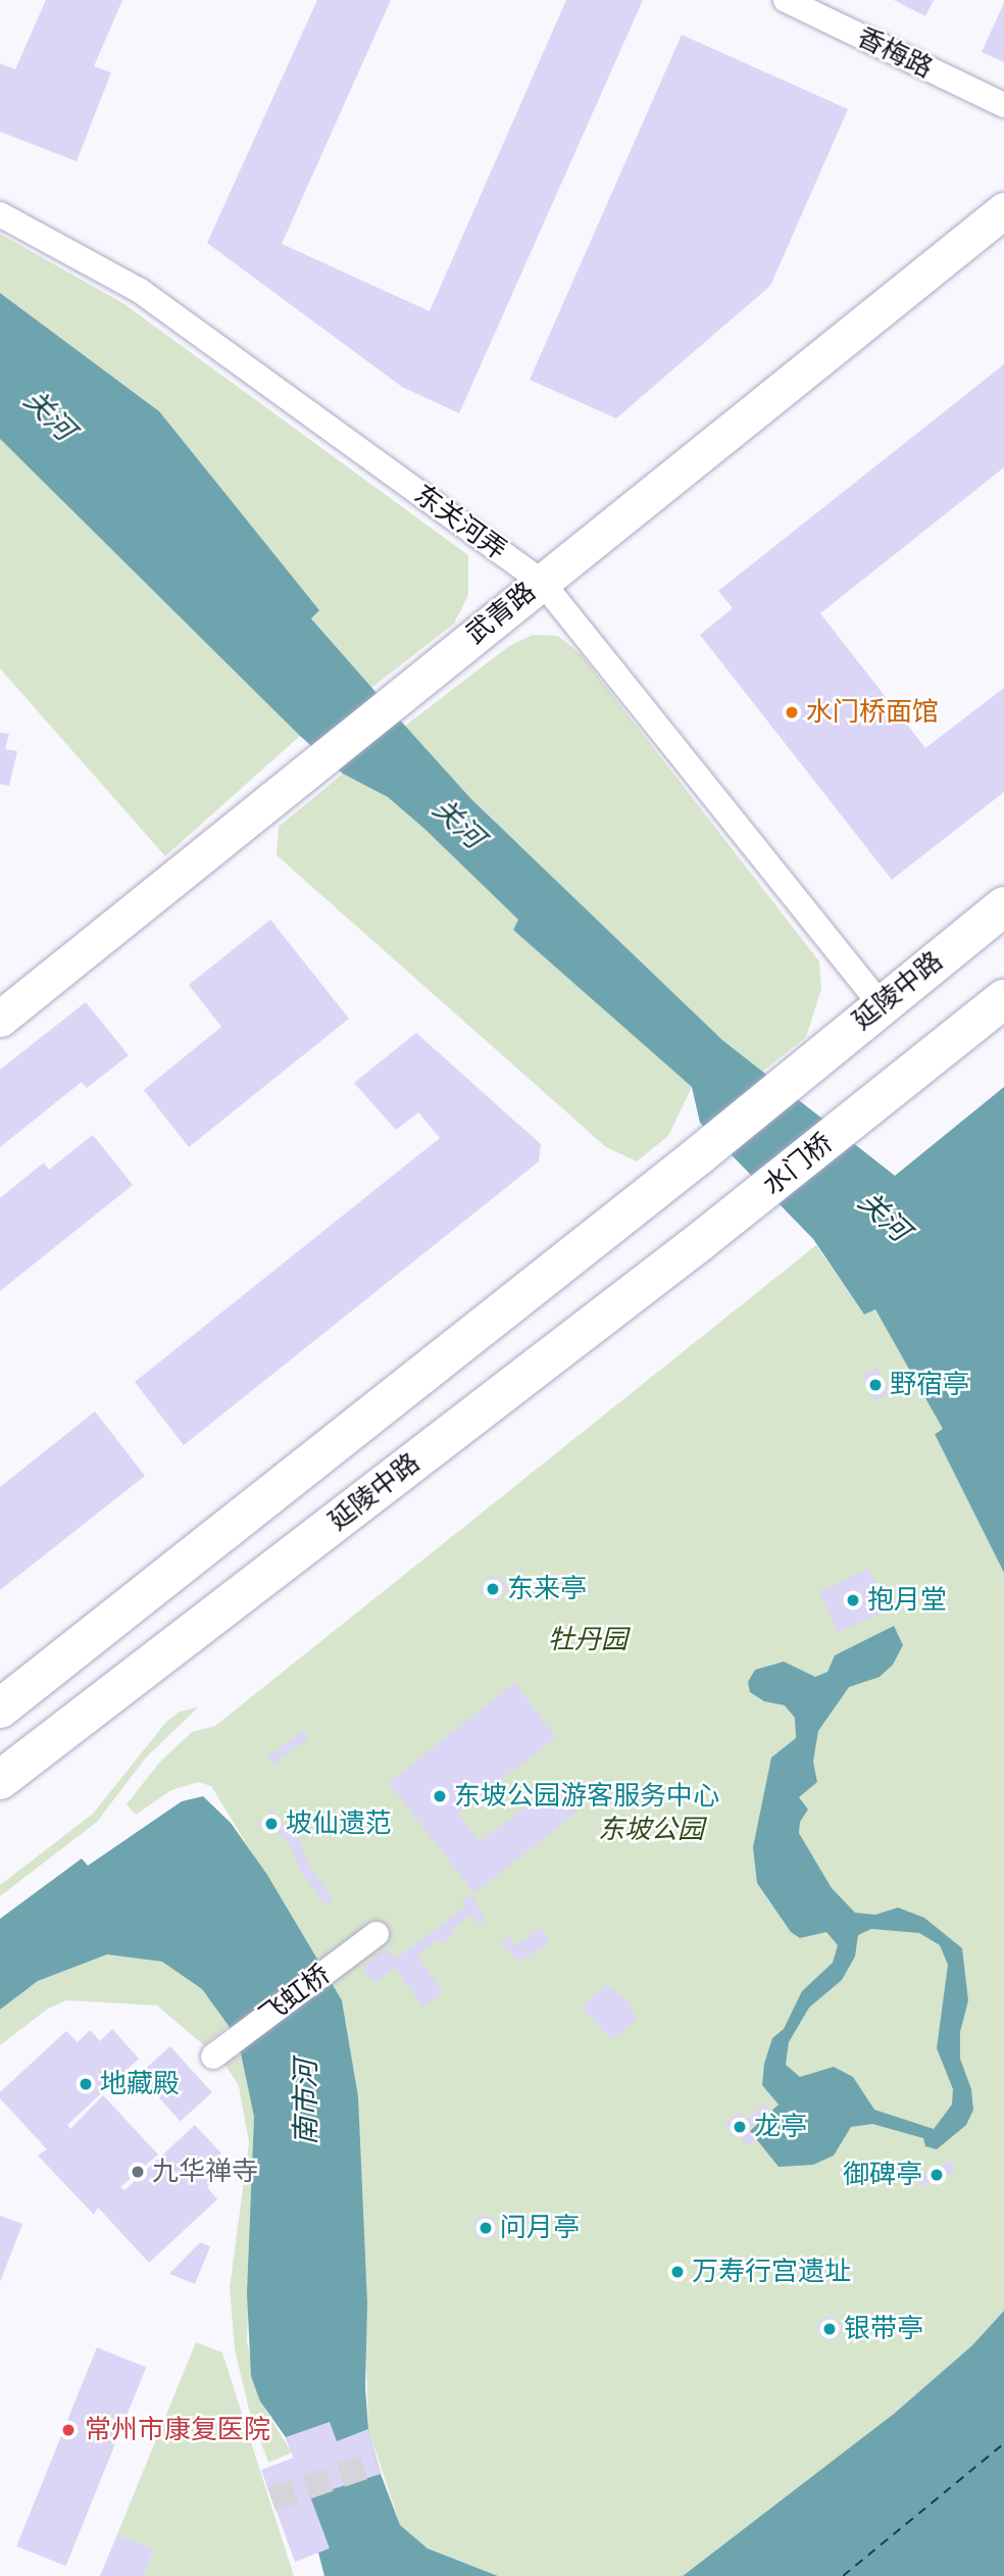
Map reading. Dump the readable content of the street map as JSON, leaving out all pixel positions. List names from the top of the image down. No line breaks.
{"streets":{"main road":["延陵中路","水门桥"],"street":["香梅路","东关河弄","武青路","飞虹桥"]},"crossings":[["东关河弄","武青路"],["东关河弄","延陵中路"],["延陵中路","水门桥"]],"water":["关河","南市河"],"parks":["牡丹园","东坡公园"],"places":["水门桥面馆","野宿亭","东来亭","抱月堂","东坡公园游客服务中心","坡仙遗范","地藏殿","龙亭","九华禅寺","御碑亭","问月亭","万寿行宫遗址","银带亭","常州市康复医院"]}
